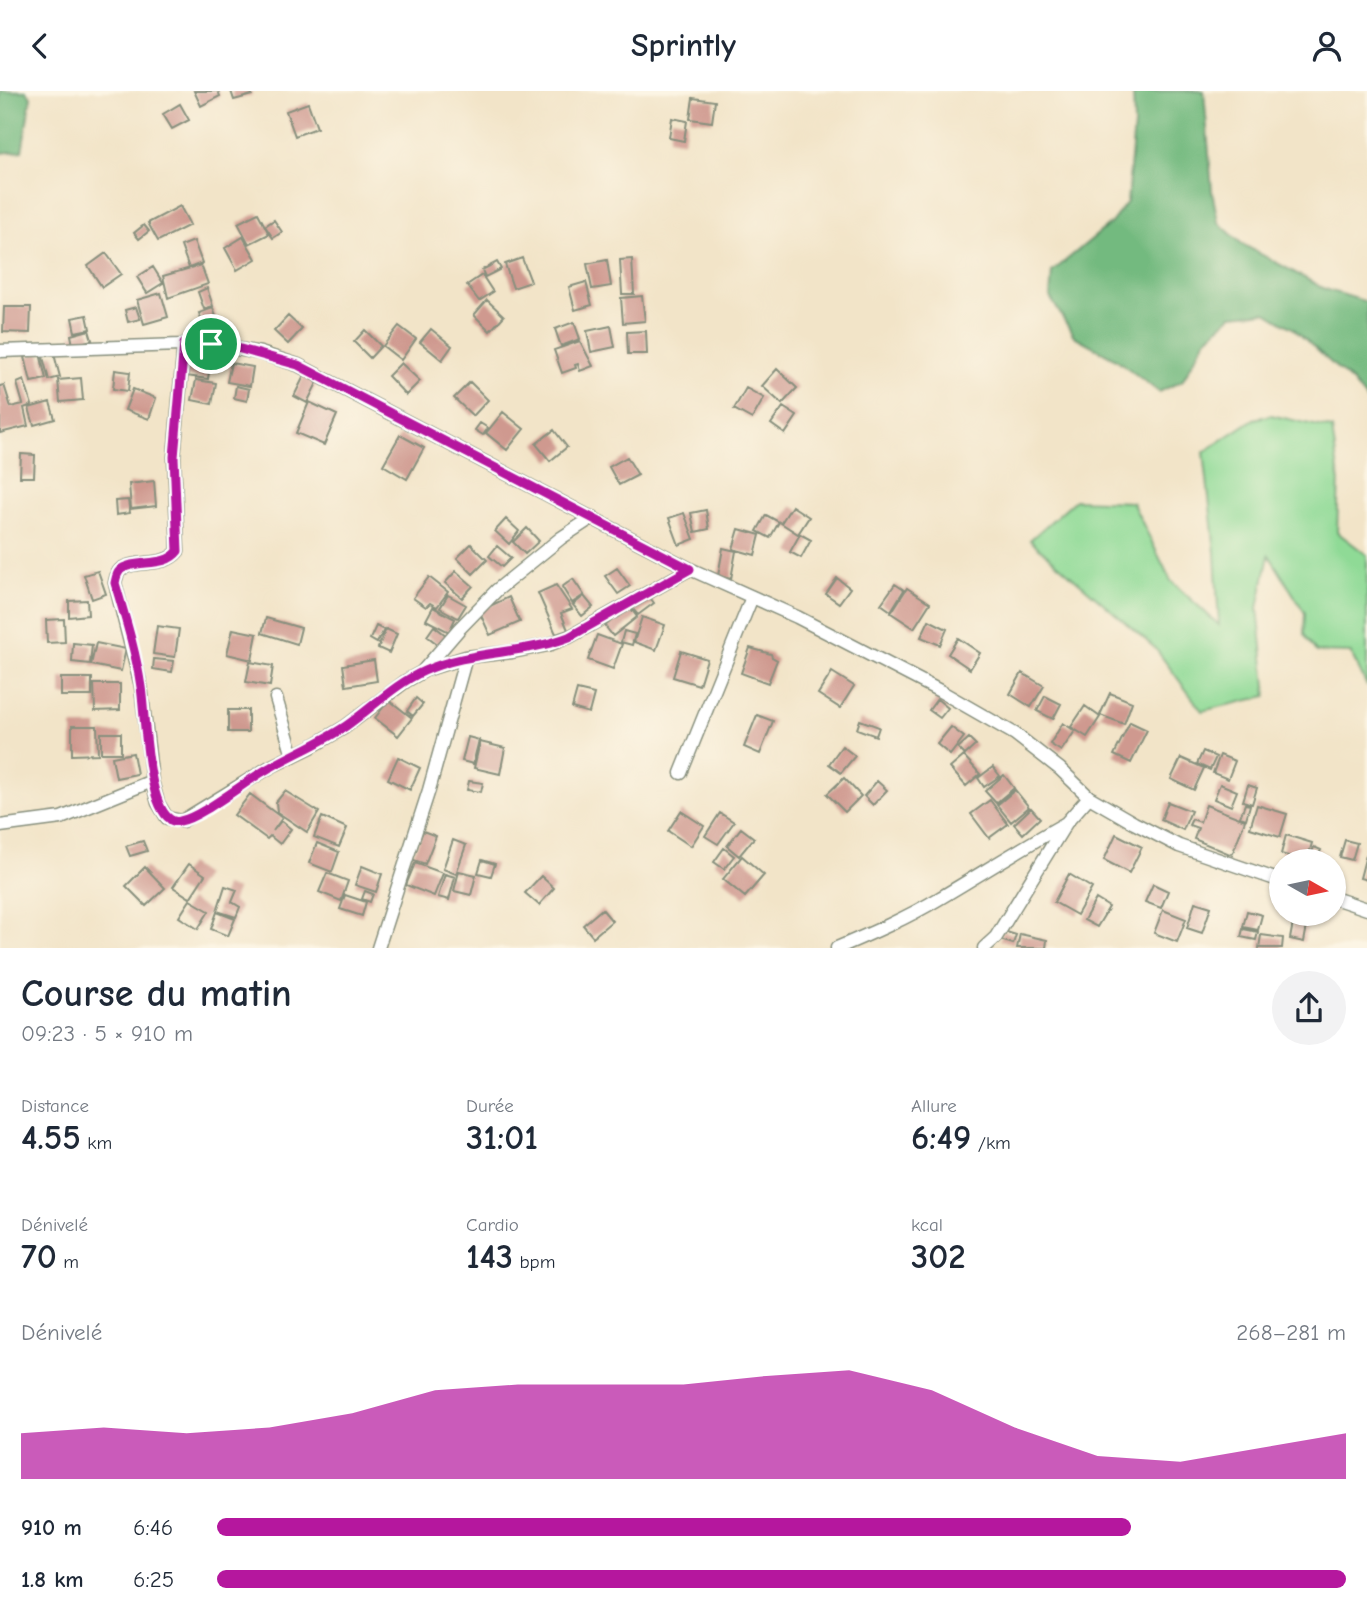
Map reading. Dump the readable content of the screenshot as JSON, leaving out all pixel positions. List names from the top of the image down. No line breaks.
{"north":"right","page":{"header":"Sprintly","heading":["Course du matin","09:23 · 5 × 910 m"],"stats":[["Distance","4.55 km"],["Durée","31:01"],["Allure","6:49 /km"],["Dénivelé","70 m"],["Cardio","143 bpm"],["kcal","302"]],"chart":["Dénivelé","268–281 m"],"list":[{"name":"910 m","note":"6:46"},{"name":"1.8 km","note":"6:25"}]}}
